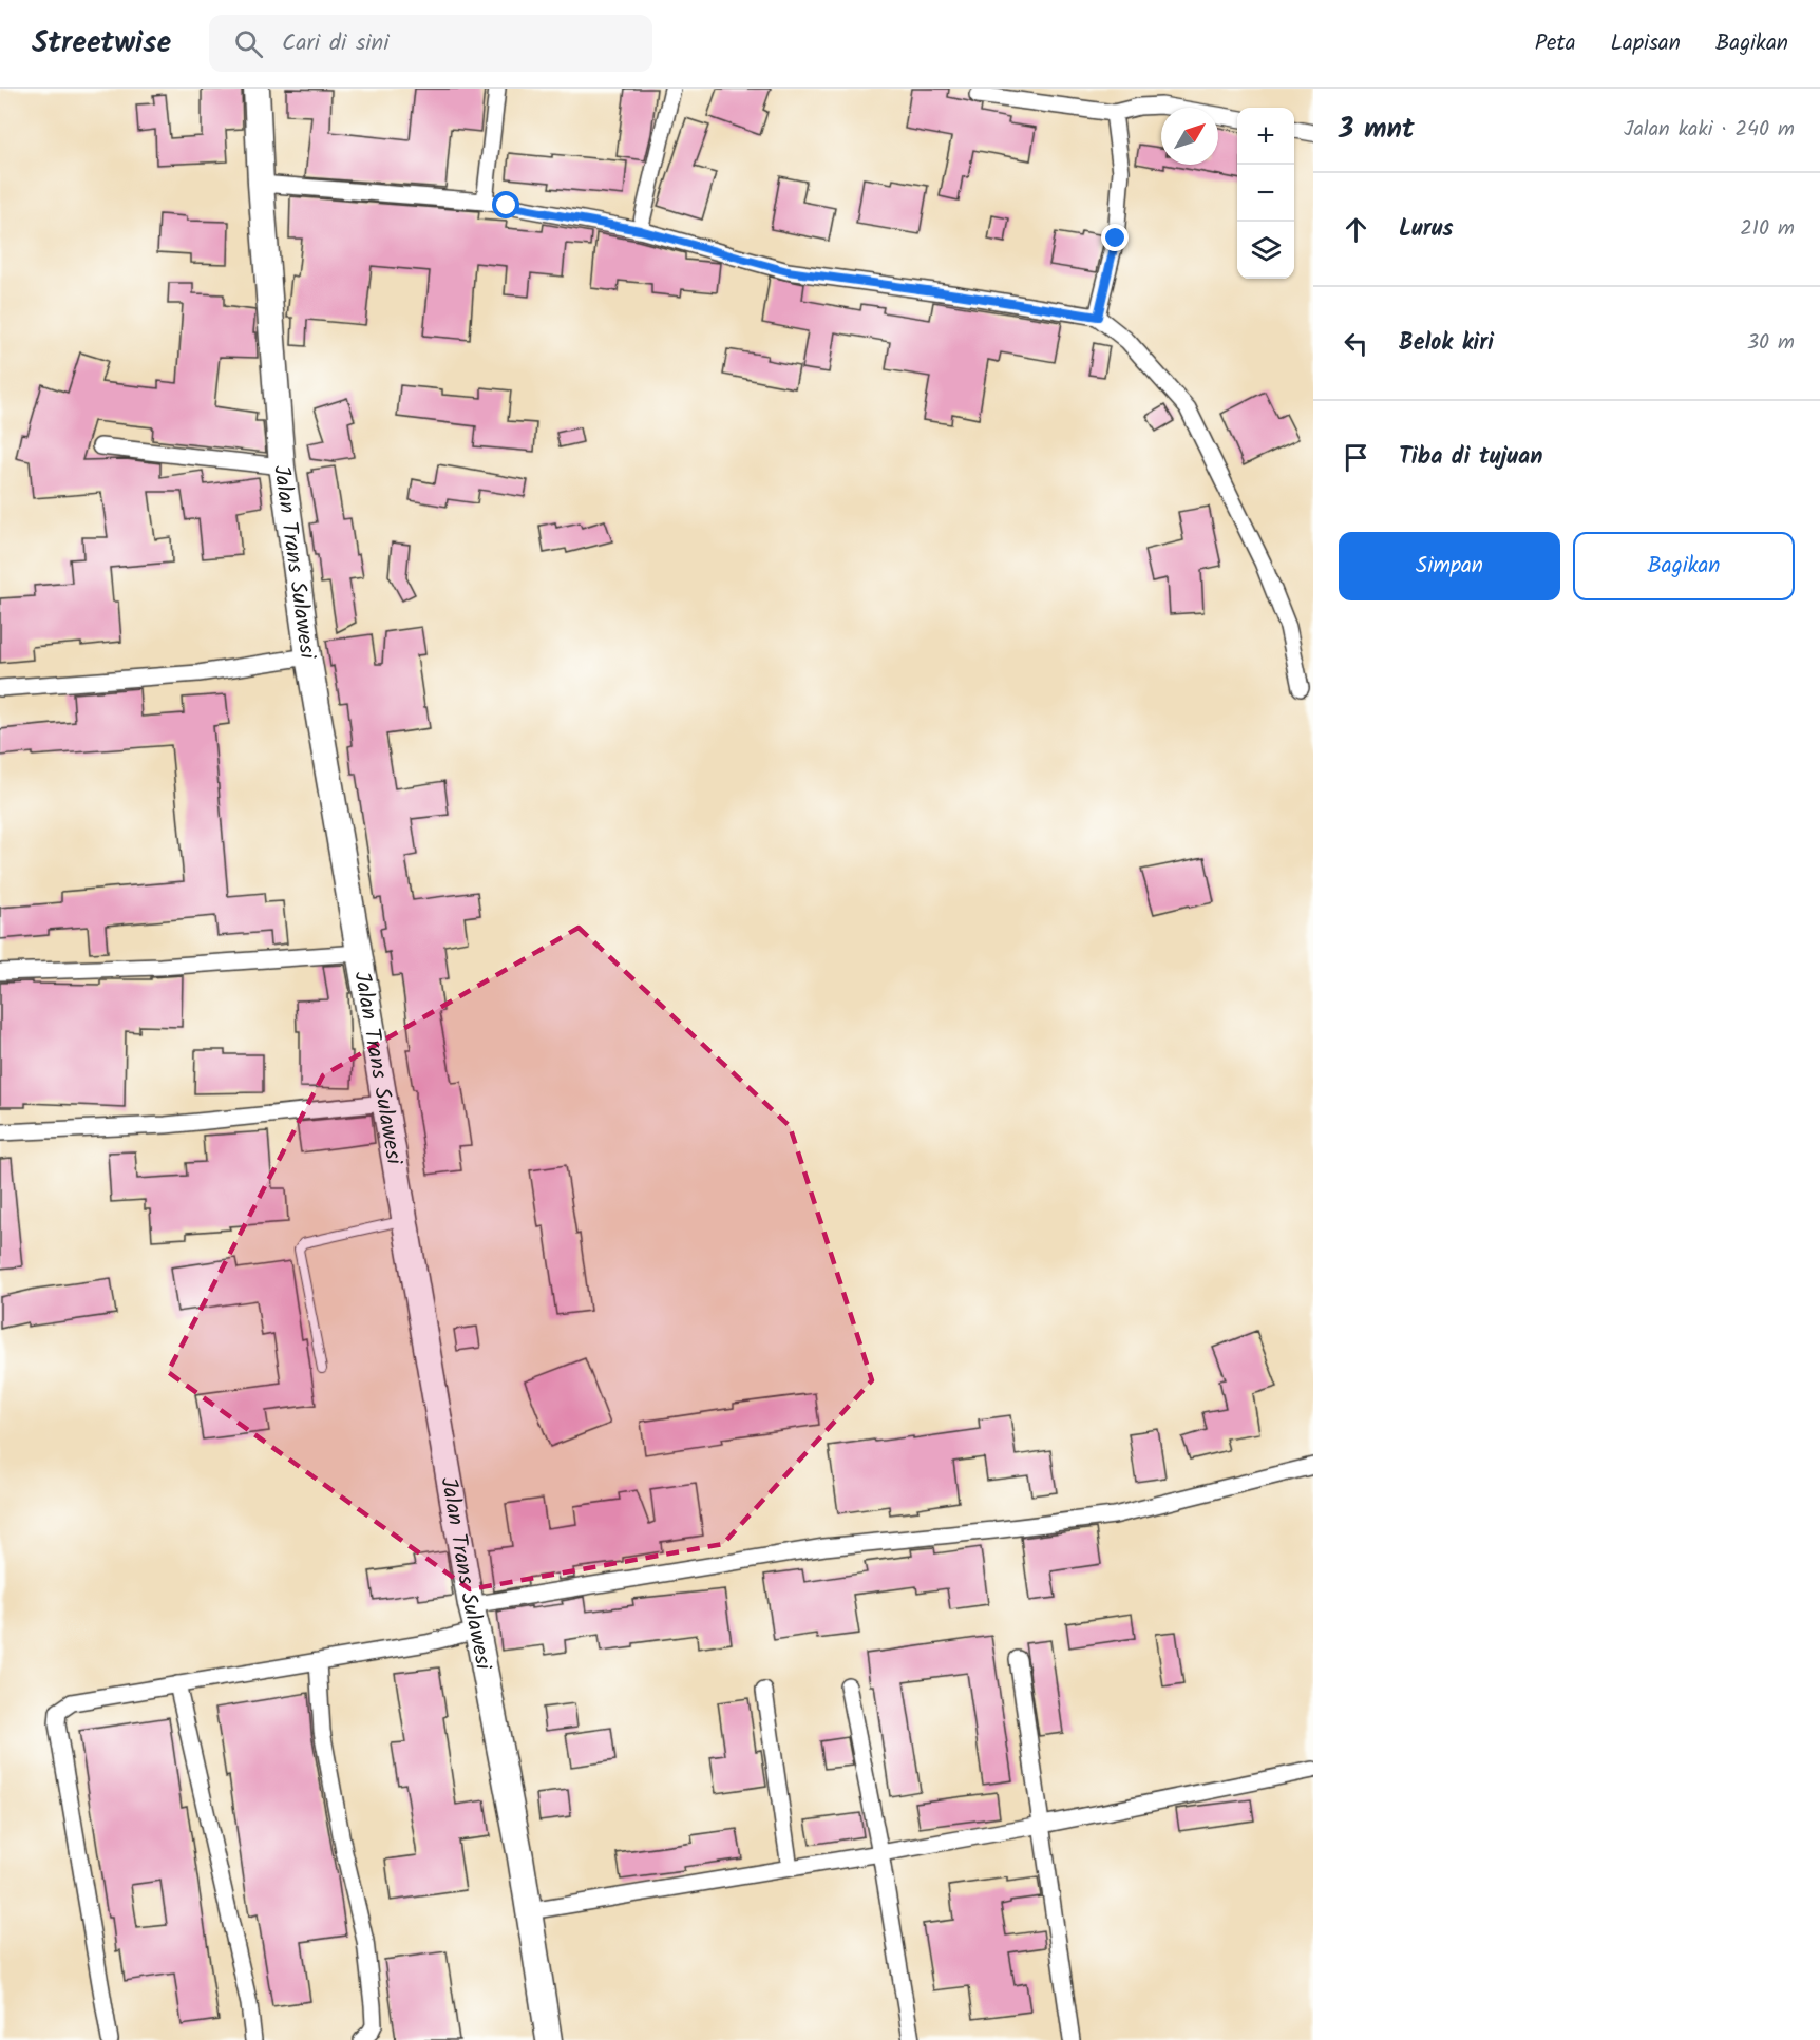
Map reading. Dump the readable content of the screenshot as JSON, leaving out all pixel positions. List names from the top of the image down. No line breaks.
{"streets":{"highway":["Jalan Trans Sulawesi"]},"north":"top right","page":{"header":"Streetwise","search":"Cari di sini","nav":["Peta","Lapisan","Bagikan"],"heading":["3 mnt","Jalan kaki · 240 m"],"map_buttons":["+","−"],"list":[["Lurus","210 m"],["Belok kiri","30 m"],"Tiba di tujuan"],"buttons":["Simpan","Bagikan"]}}
